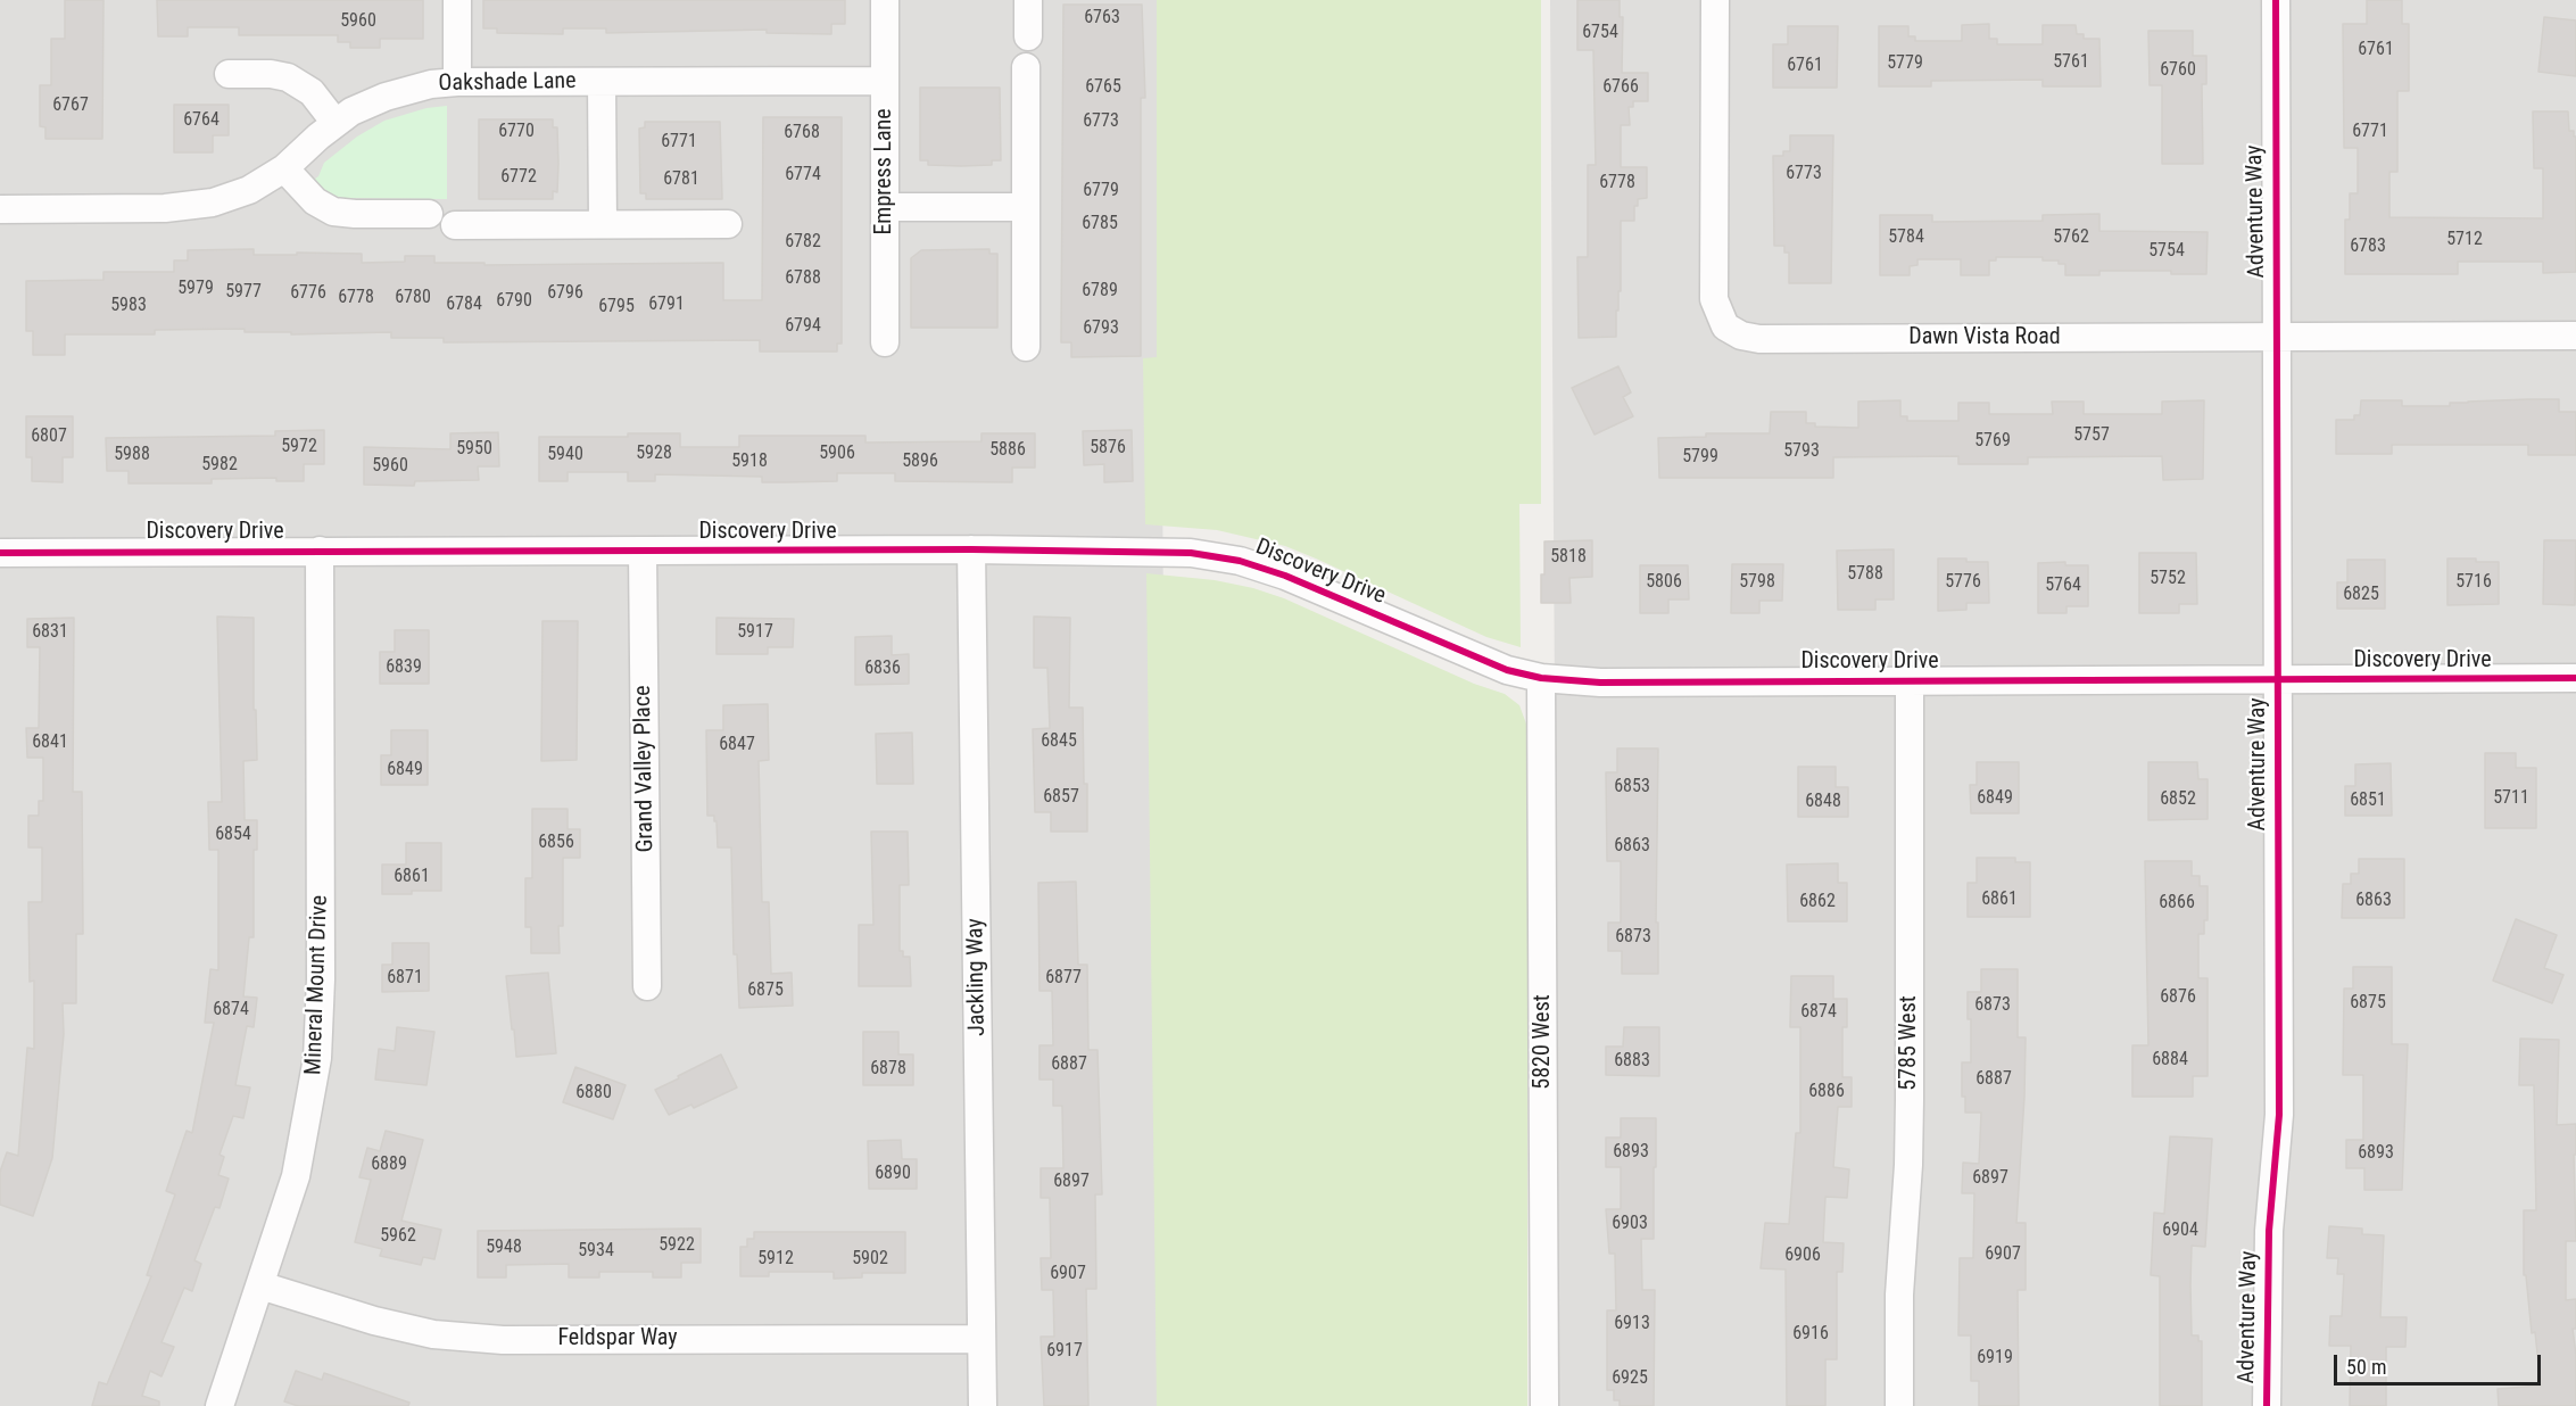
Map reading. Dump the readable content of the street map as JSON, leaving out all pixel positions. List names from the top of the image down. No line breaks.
{"streets":{"street":["Oakshade Lane","Empress Lane","Adventure Way","Dawn Vista Road","Discovery Drive","Grand Valley Place","Jackling Way","Mineral Mount Drive","5820 West","5785 West","Feldspar Way"]},"crossings":[["Oakshade Lane","Empress Lane"],["Adventure Way","Dawn Vista Road"],["Adventure Way","Discovery Drive"],["Discovery Drive","Grand Valley Place"],["Discovery Drive","Jackling Way"],["Discovery Drive","Mineral Mount Drive"],["Discovery Drive","5820 West"],["Discovery Drive","5785 West"],["Jackling Way","Feldspar Way"],["Mineral Mount Drive","Feldspar Way"]],"house_numbers":["6763","5960","6754","6761","5761","5779","6761","6760","6765","6766","6767","6764","6773","6770","6771","6768","6771","6773","6774","6772","6781","6778","6779","6785","5784","5762","5712","6782","6783","5754","6788","5979","6789","5977","6776","6796","6778","6780","6790","6784","6791","5983","6795","6794","6793","5757","6807","5769","5972","5876","5950","5886","5793","5928","5906","5988","5940","5799","5918","5896","5982","5960","5818","5788","5752","5806","5798","5776","5716","5764","6825","6831","5917","6839","6836","6845","6841","6847","6849","6853","6857","6849","5711","6852","6851","6848","6854","6856","6863","6861","6861","6863","6862","6866","6873","6871","6877","6875","6876","6875","6873","6874","6874","6884","6883","6887","6878","6887","6886","6880","6893","6893","6889","6890","6897","6897","6903","6904","5962","5922","5948","5934","6907","6906","5912","5902","6907","6913","6916","6917","6919","6925"],"scale_bar":"50 m"}
